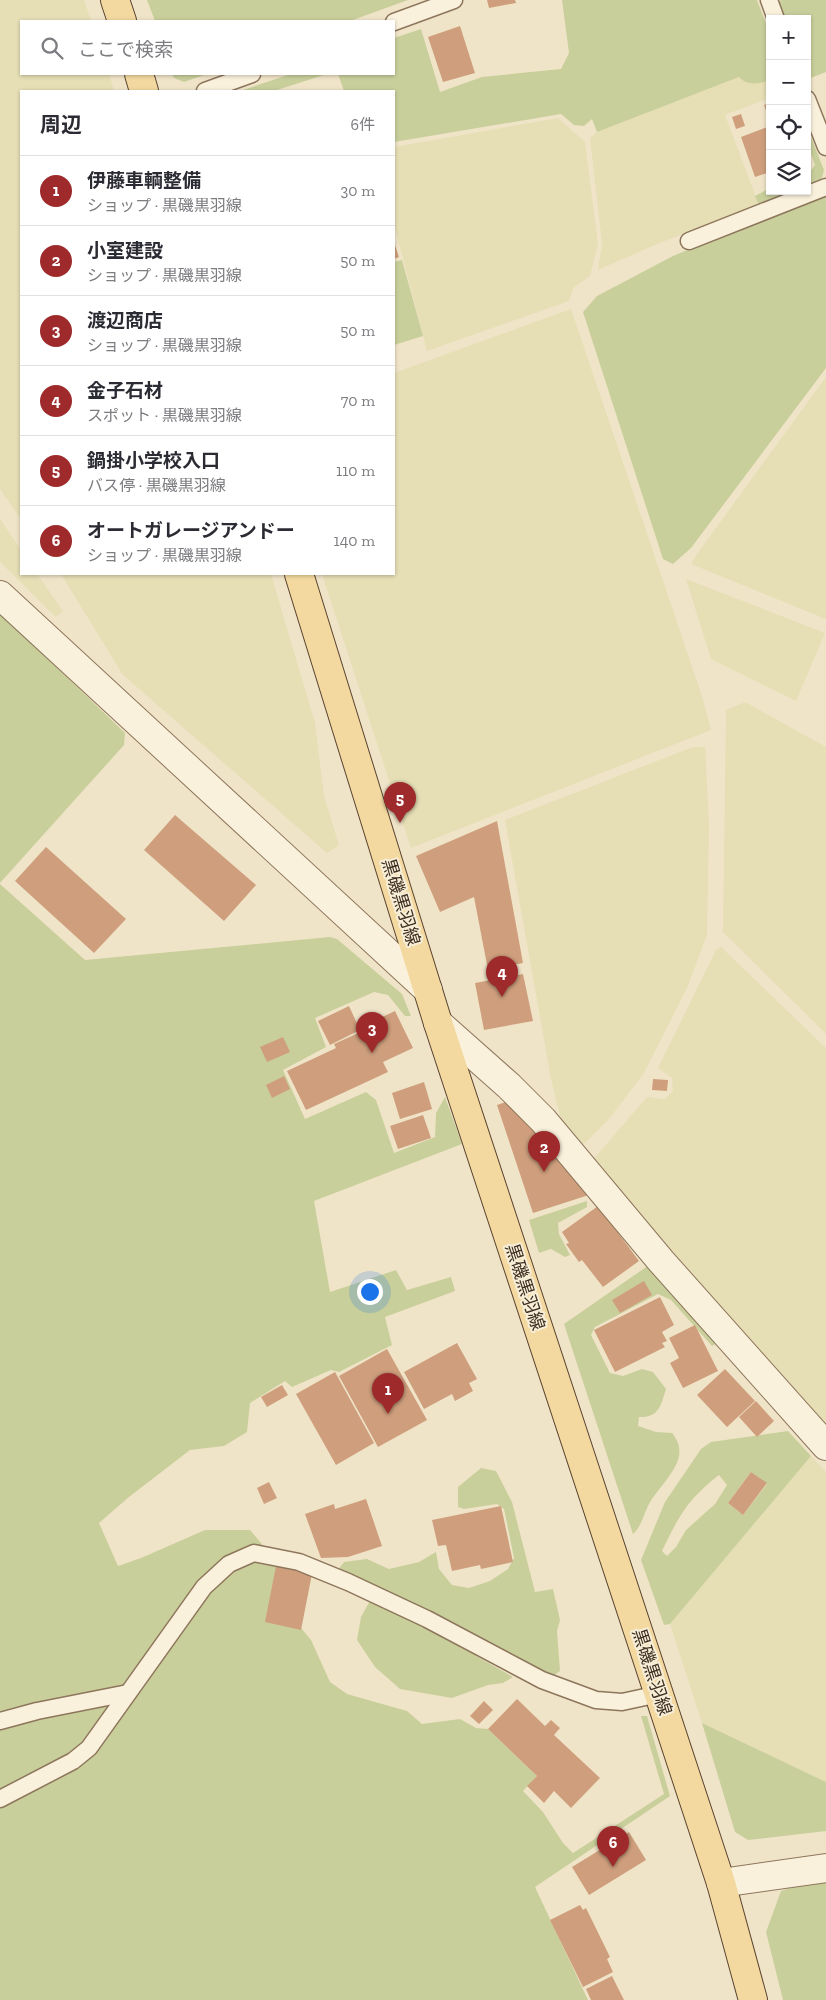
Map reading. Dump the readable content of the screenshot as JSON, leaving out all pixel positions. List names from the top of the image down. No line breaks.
{"streets":{"main road":["黒磯黒羽線"]},"page":{"map_buttons":["+","−"],"search":"ここで検索","heading":["周辺","6件"],"list":[{"mark":"1","name":"伊藤車輌整備","note":"ショップ · 黒磯黒羽線","value":"30 m"},{"mark":"2","name":"小室建設","note":"ショップ · 黒磯黒羽線","value":"50 m"},{"mark":"3","name":"渡辺商店","note":"ショップ · 黒磯黒羽線","value":"50 m"},{"mark":"4","name":"金子石材","note":"スポット · 黒磯黒羽線","value":"70 m"},{"mark":"5","name":"鍋掛小学校入口","note":"バス停 · 黒磯黒羽線","value":"110 m"},{"mark":"6","name":"オートガレージアンドー","note":"ショップ · 黒磯黒羽線","value":"140 m"}],"pins":["5","4","3","2","1","6"]}}
